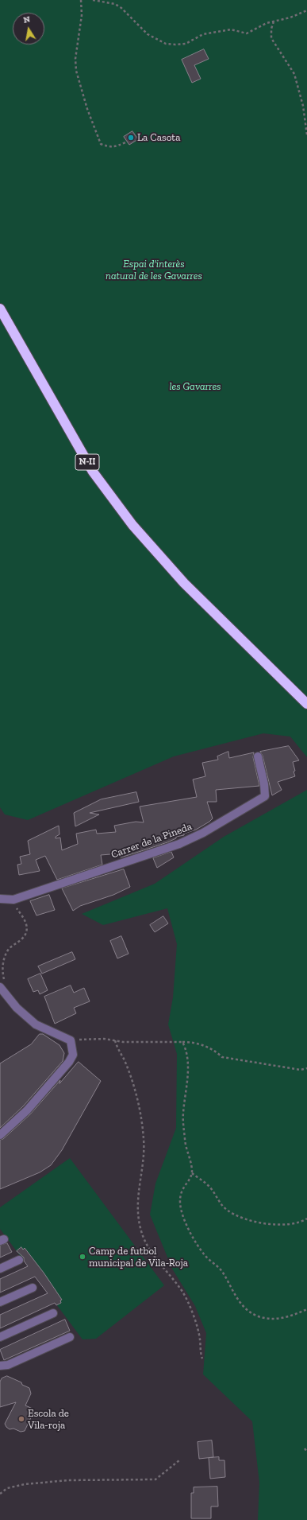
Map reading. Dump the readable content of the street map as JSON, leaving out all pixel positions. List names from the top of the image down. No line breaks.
{"streets":{"highway":["N-II"],"street":["Carrer de la Pineda"]},"parks":["Espai d'interès natural de les Gavarres","les Gavarres"],"places":["La Casota","Camp de futbol municipal de Vila-Roja","Escola de Vila-roja"],"north":"top"}
